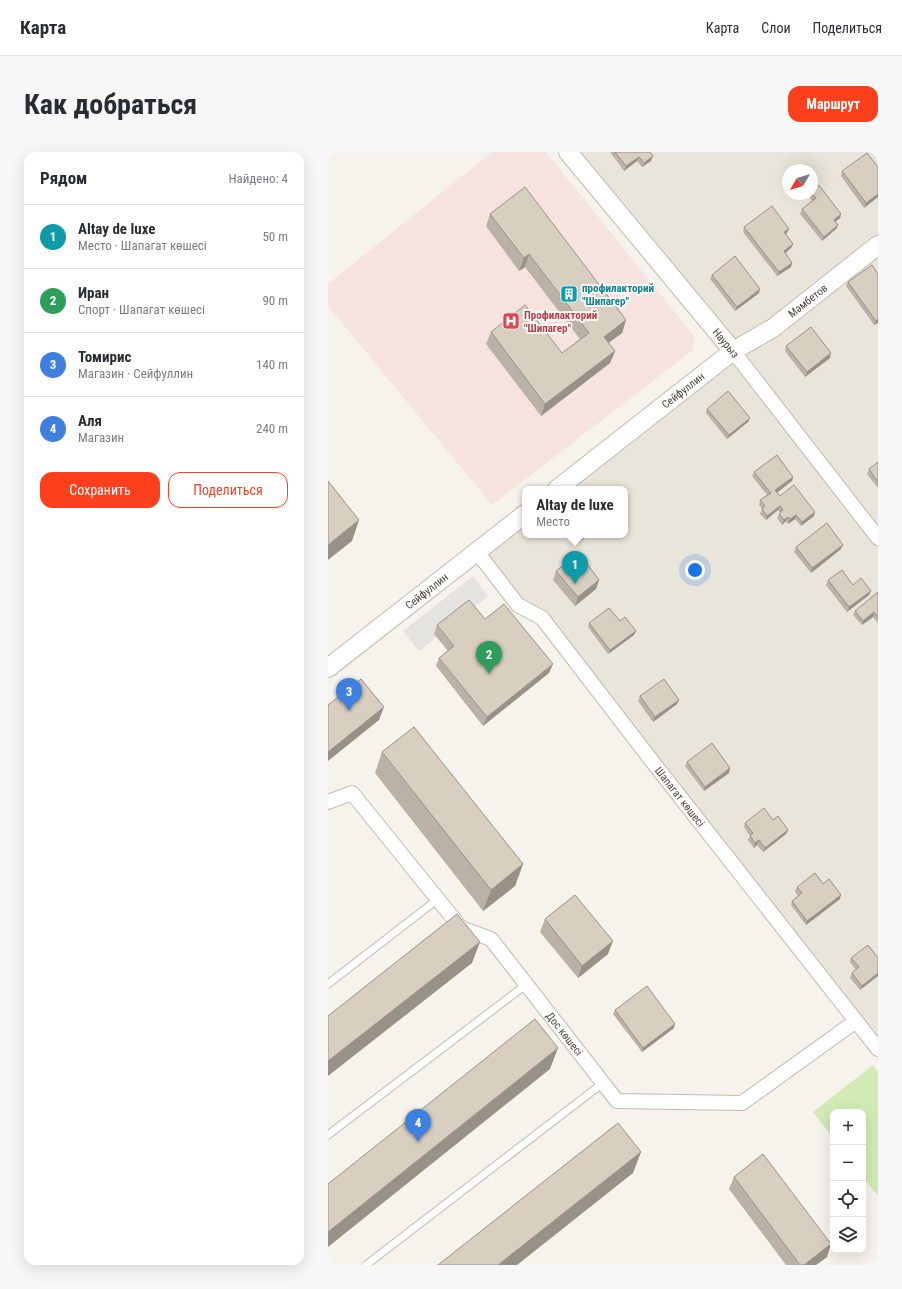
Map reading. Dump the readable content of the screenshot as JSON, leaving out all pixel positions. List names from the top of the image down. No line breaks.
{"streets":{"street":["Мәмбетов","Наурыз","Сейфуллин","Шапагат көшесі","Дос көшесі"]},"crossings":[["Мәмбетов","Наурыз"],["Мәмбетов","Сейфуллин"],["Наурыз","Сейфуллин"],["Сейфуллин","Шапагат көшесі"],["Шапагат көшесі","Дос көшесі"]],"places":{"building":["профилакторий \"Шипагер\""],"hospital":["Профилакторий \"Шипагер\""]},"north":"bottom left","page":{"header":"Карта","nav":["Карта","Слои","Поделиться"],"buttons":["Маршрут",["Сохранить","Поделиться"]],"title":"Как добраться","heading":["Рядом","Найдено: 4"],"list":[{"mark":"1","name":"Altay de luxe","note":"Место · Шапагат көшесі","value":"50 m"},{"mark":"2","name":"Иран","note":"Спорт · Шапагат көшесі","value":"90 m"},{"mark":"3","name":"Томирис","note":"Магазин · Сейфуллин","value":"140 m"},{"mark":"4","name":"Аля","note":"Магазин","value":"240 m"}],"popup":["Altay de luxe","Место"],"pins":["1","2","3","4"],"map_buttons":["+","−"]}}
